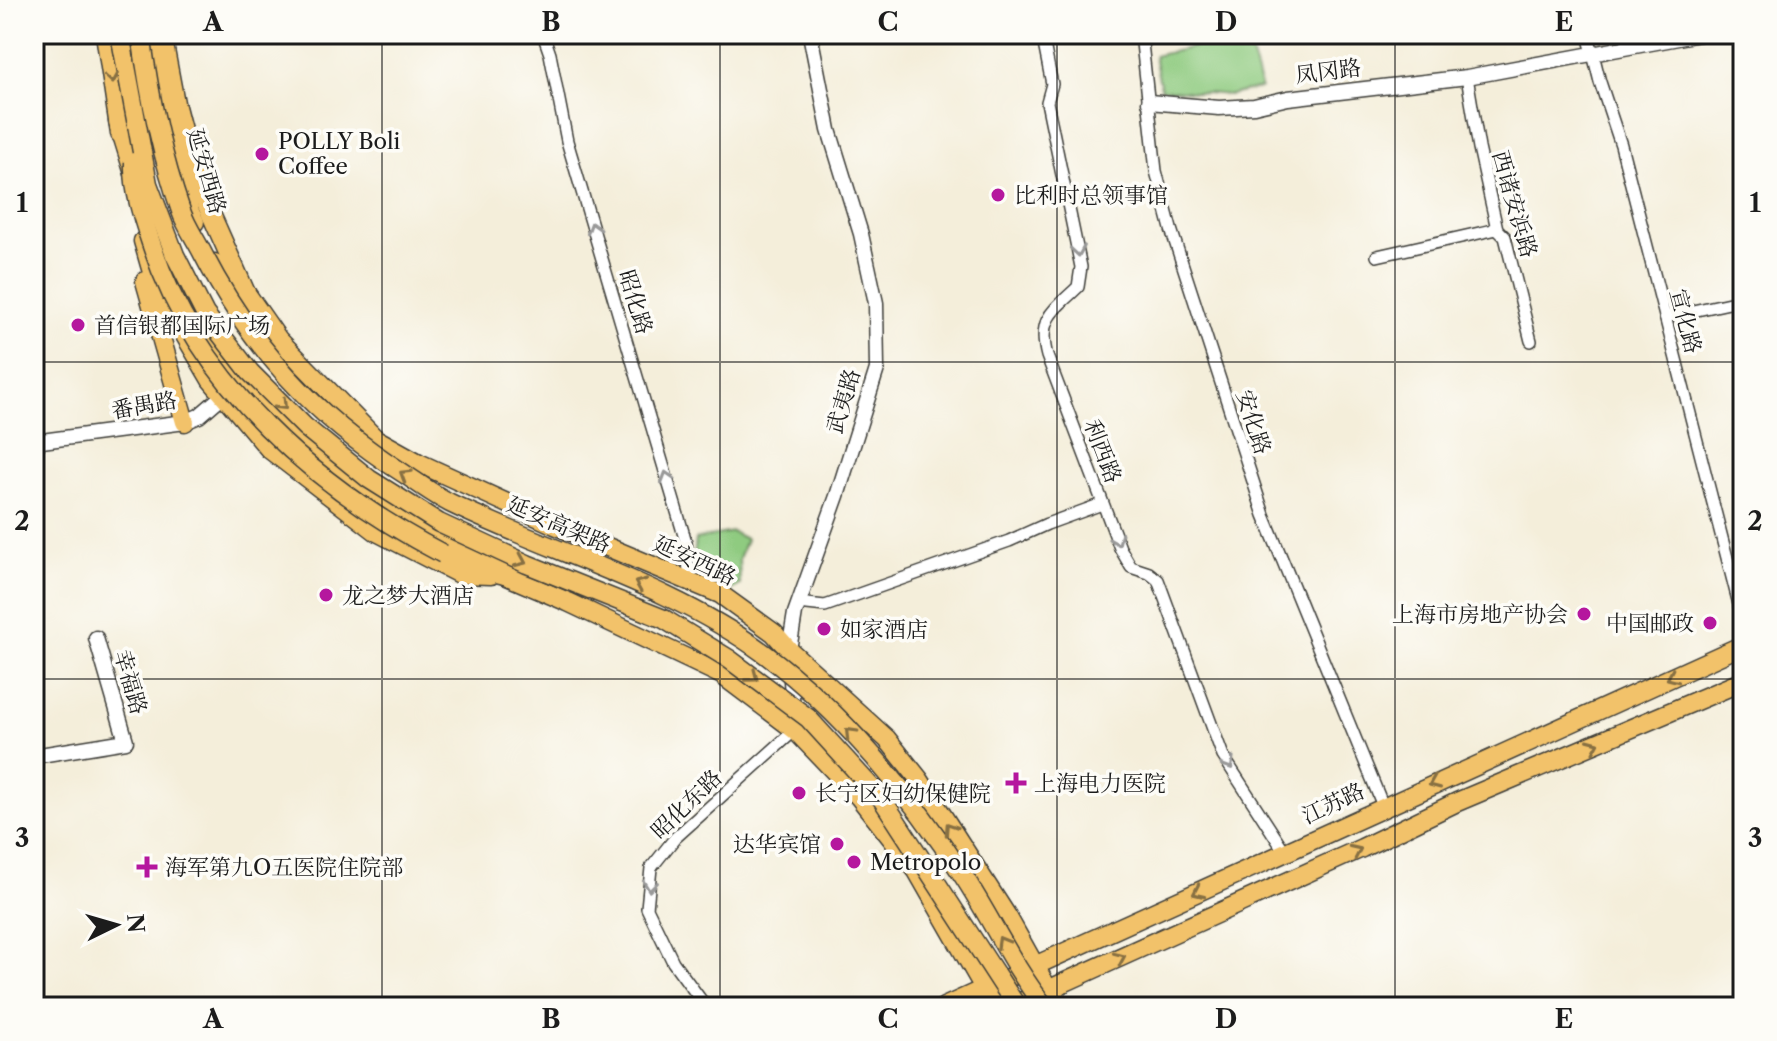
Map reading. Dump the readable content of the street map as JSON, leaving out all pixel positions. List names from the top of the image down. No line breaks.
{"streets":{"main road":["延安西路","延安高架路","江苏路"],"street":["凤冈路","西诸安浜路","昭化路","宣化路","武夷路","番禺路","安化路","利西路","幸福路","昭化东路"]},"crossings":[["凤冈路","西诸安浜路"],["凤冈路","宣化路"],["凤冈路","安化路"],["延安西路","昭化路"],["延安西路","武夷路"],["延安西路","番禺路"],["延安西路","延安高架路"],["延安西路","江苏路"],["武夷路","昭化东路"],["安化路","江苏路"],["利西路","江苏路"]],"one_way":["昭化路","利西路","昭化东路"],"places":{"other":["POLLY Boli Coffee","比利时总领事馆","首信银都国际广场","龙之梦大酒店","上海市房地产协会","中国邮政","如家酒店","长宁区妇幼保健院","达华宾馆","Metropolo"],"health":["上海电力医院","海军第九O五医院住院部"]},"north":"right","grid":{"columns":["A","B","C","D","E"],"rows":["1","2","3"]}}
